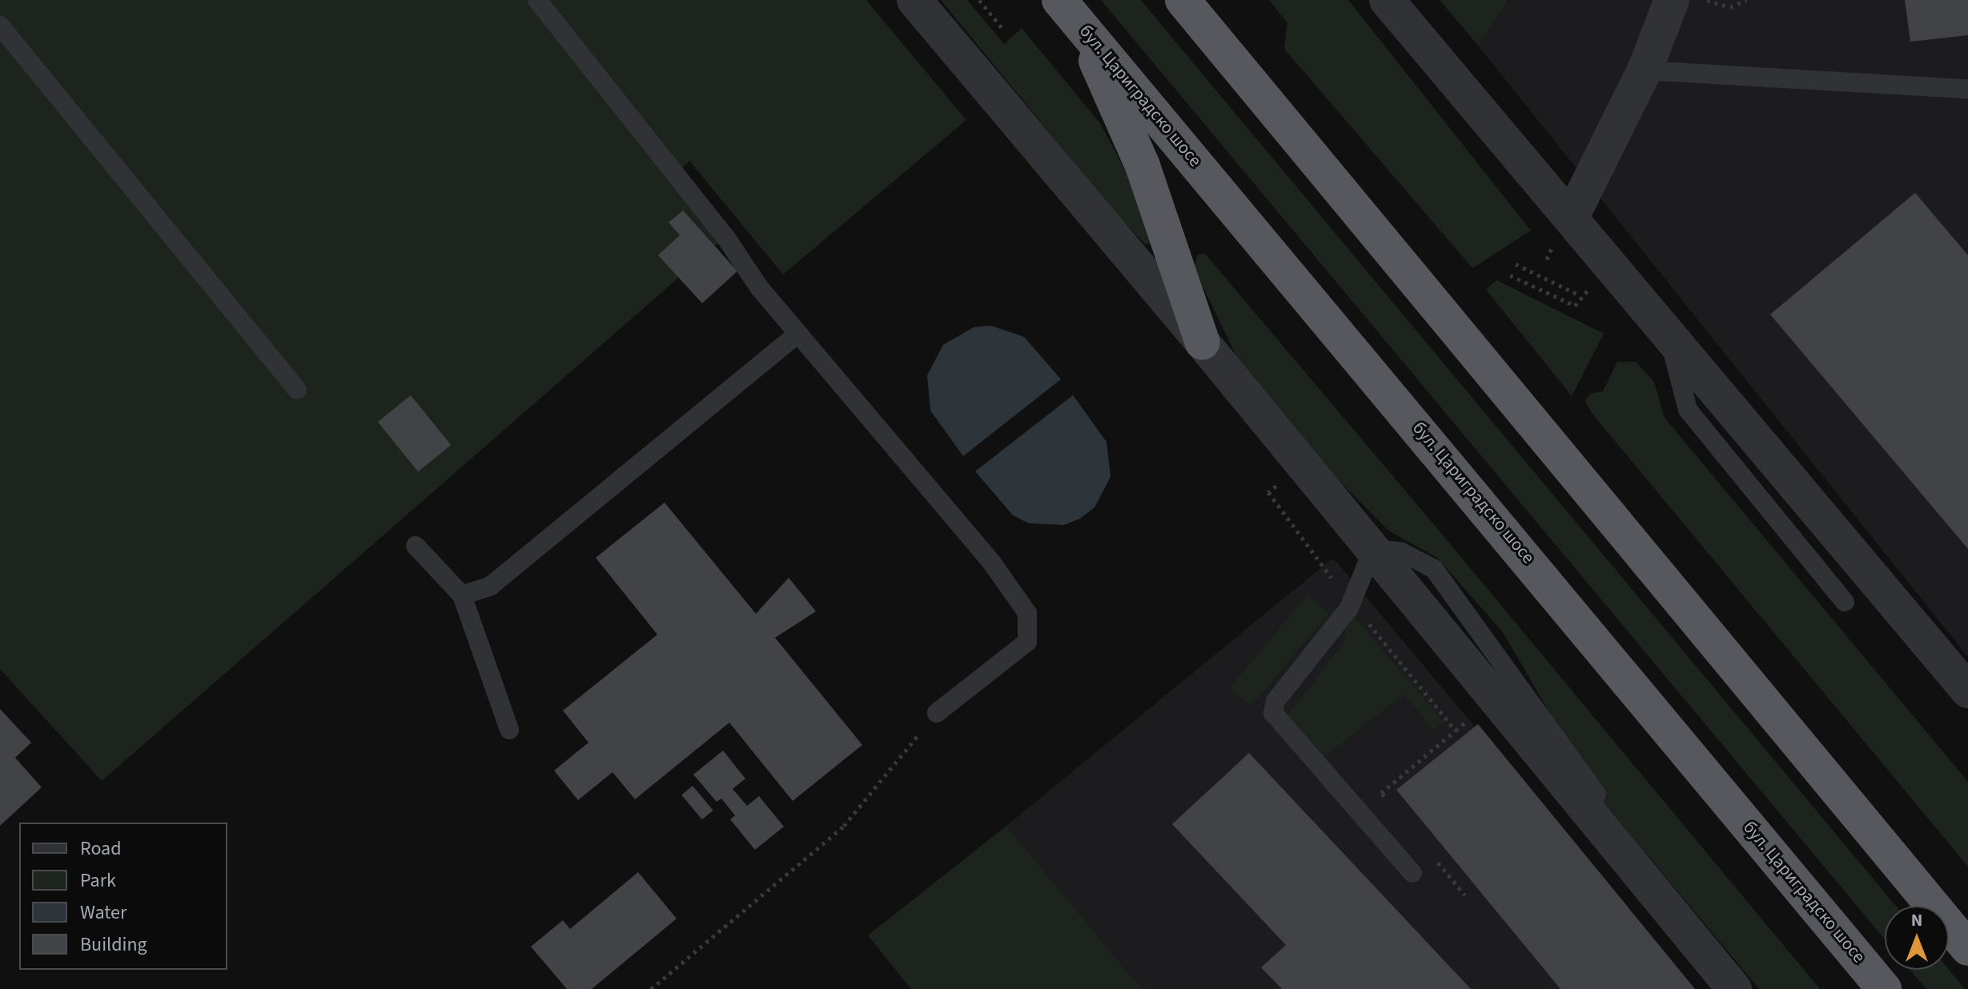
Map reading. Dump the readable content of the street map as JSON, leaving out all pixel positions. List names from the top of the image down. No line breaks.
{"streets":{"highway":["бул. Цариградско шосе"]},"legend":["Road","Park","Water","Building"],"north":"top"}
